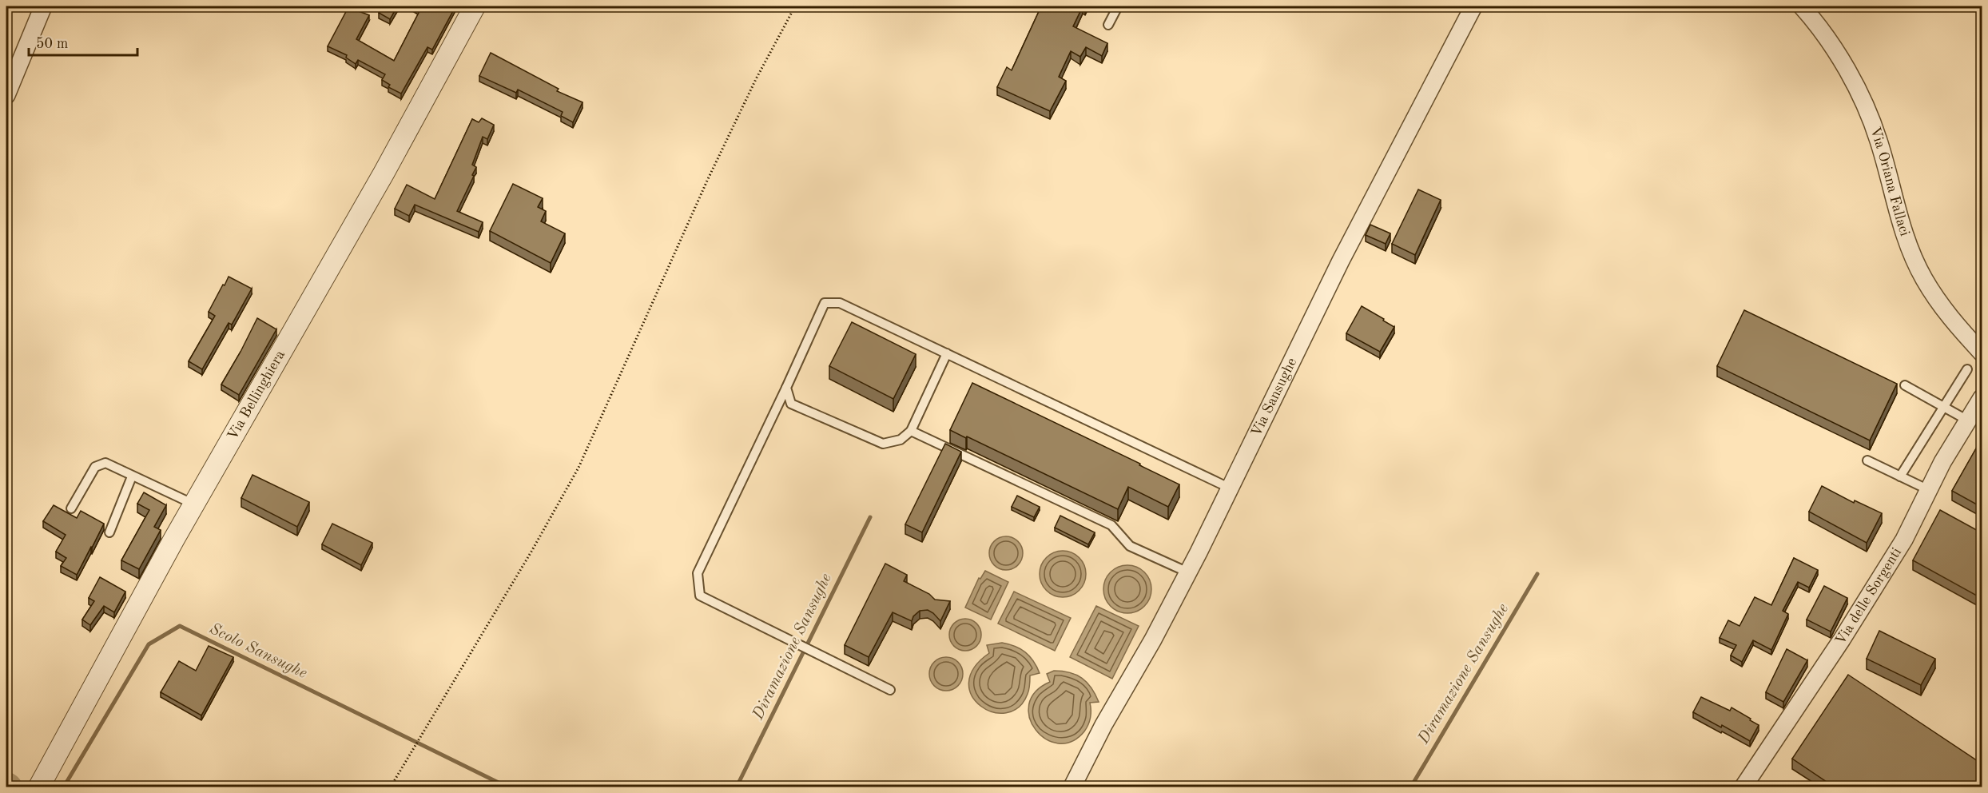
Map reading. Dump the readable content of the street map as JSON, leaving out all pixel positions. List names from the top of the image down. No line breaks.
{"streets":{"street":["Via Oriana Fallaci","Via Bellinghiera","Via Sansughe","Via delle Sorgenti"]},"water":["Diramazione Sansughe","Scolo Sansughe"],"scale_bar":"50 m"}
